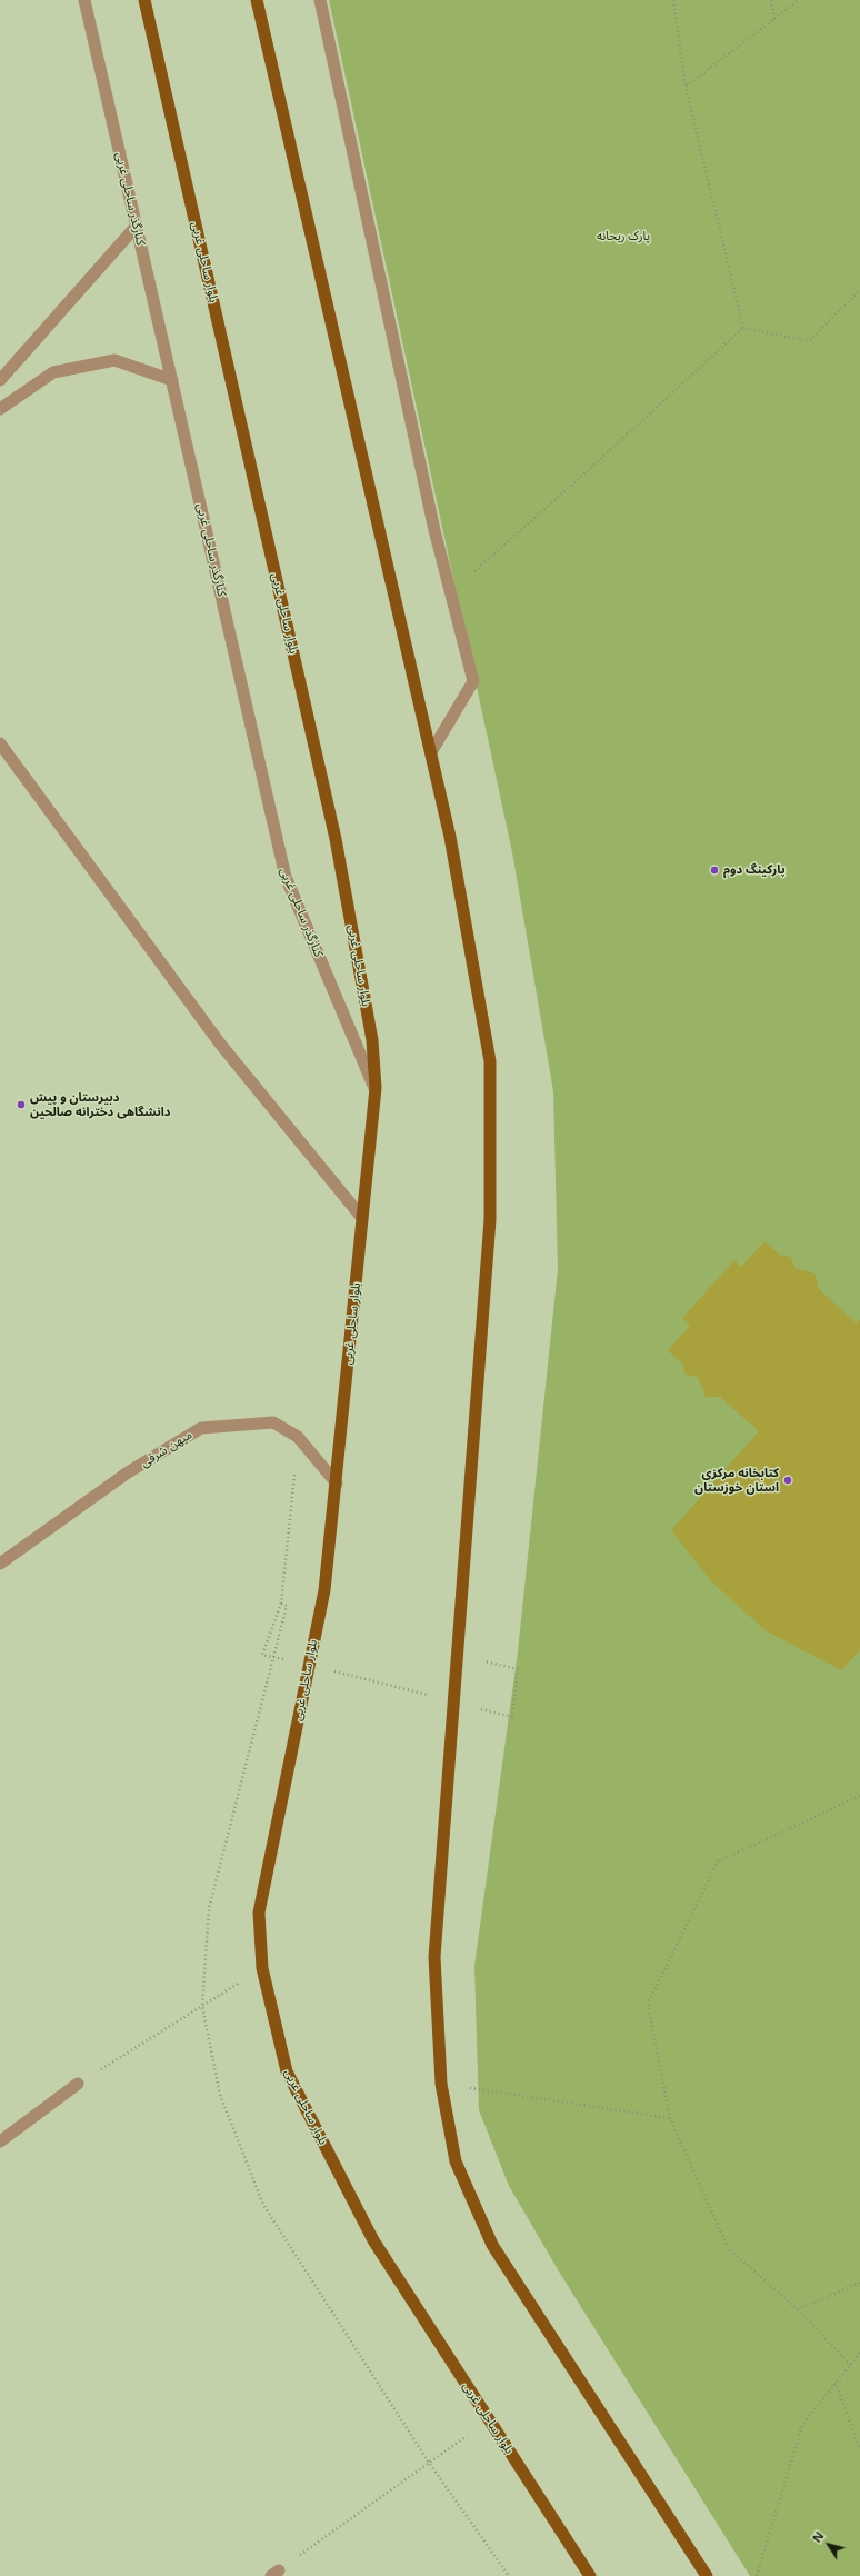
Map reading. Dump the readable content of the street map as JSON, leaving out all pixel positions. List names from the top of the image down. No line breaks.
{"streets":{"main road":["بلوار ساحلی غربی"],"street":["کنارگذر ساحلی غربی","میهن شرقی"]},"crossings":[["کنارگذر ساحلی غربی","بلوار ساحلی غربی"],["بلوار ساحلی غربی","میهن شرقی"]],"parks":["پارک ریحانه"],"places":["پارکینگ دوم","دبیرستان و پیش دانشگاهی دخترانه صالحین","کتابخانه مرکزی استان خوزستان"],"north":"top left"}
